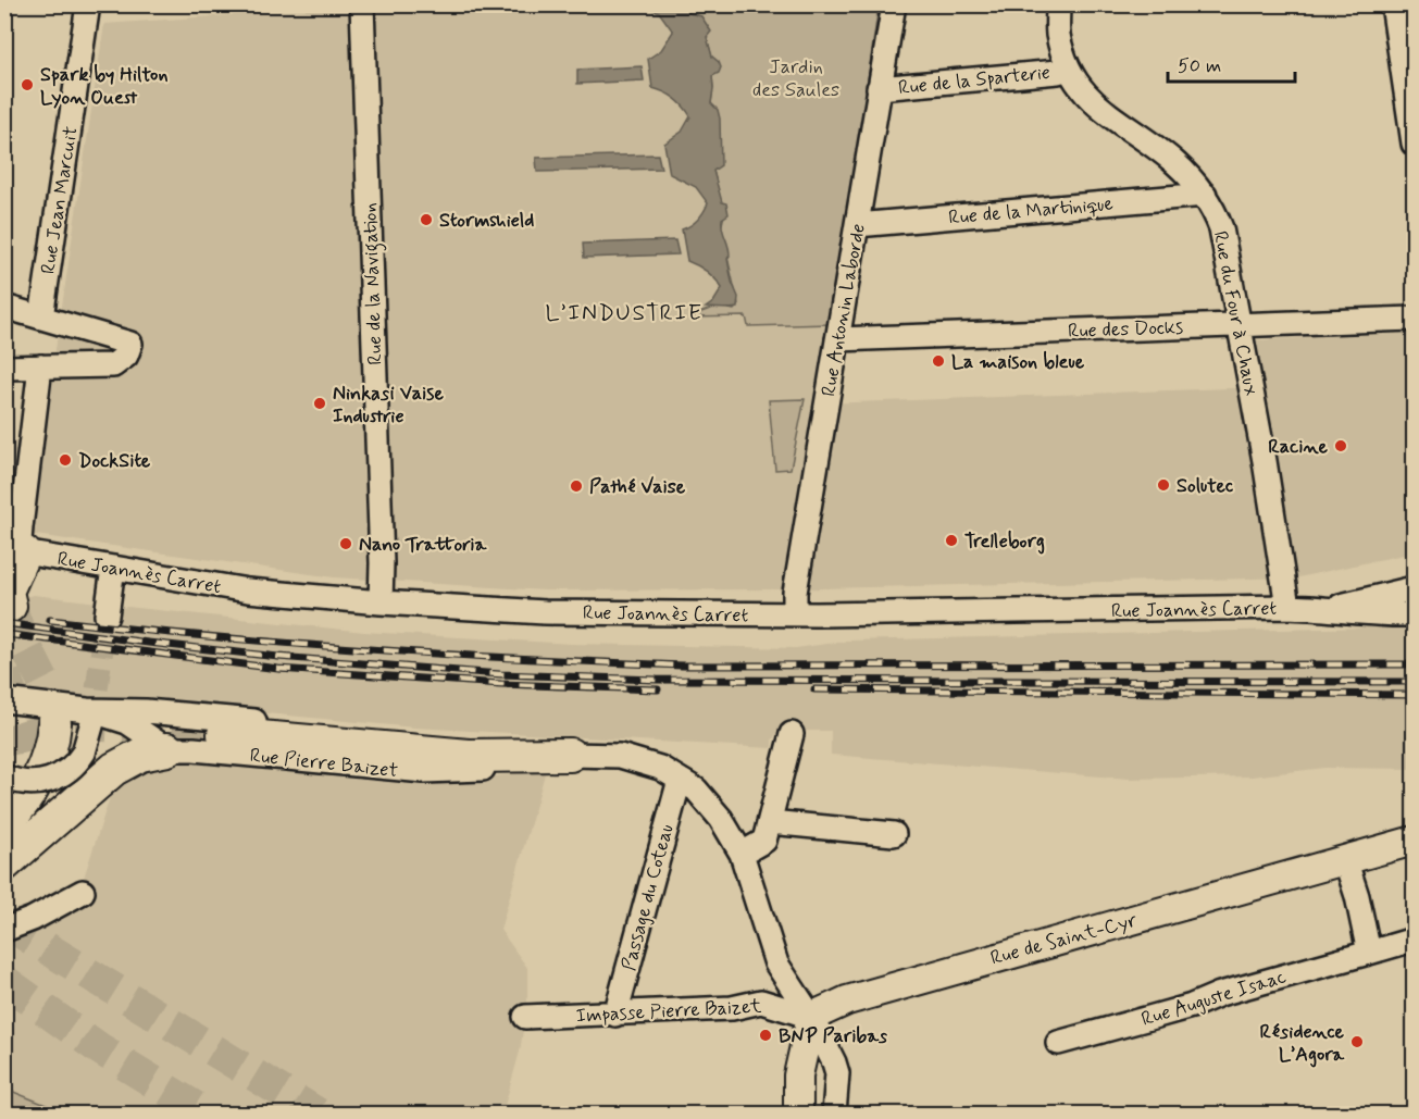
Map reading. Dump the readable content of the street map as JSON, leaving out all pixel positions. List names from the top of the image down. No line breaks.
{"streets":{"main road":["Rue de Saint-Cyr"],"street":["Rue de la Sparterie","Rue Jean Marcuit","Rue de la Martinique","Rue de la Navigation","Rue Antonin Laborde","Rue du Four à Chaux","Rue des Docks","Rue Joannès Carret","Rue Pierre Baizet","Passage du Coteau","Rue Auguste Isaac","Impasse Pierre Baizet"]},"crossings":[["Rue de la Sparterie","Rue Antonin Laborde"],["Rue de la Sparterie","Rue du Four à Chaux"],["Rue de la Martinique","Rue Antonin Laborde"],["Rue de la Martinique","Rue du Four à Chaux"],["Rue de la Navigation","Rue Joannès Carret"],["Rue Antonin Laborde","Rue des Docks"],["Rue Antonin Laborde","Rue Joannès Carret"],["Rue du Four à Chaux","Rue des Docks"],["Rue du Four à Chaux","Rue Joannès Carret"],["Rue Pierre Baizet","Passage du Coteau"],["Rue Pierre Baizet","Rue de Saint-Cyr"],["Rue Pierre Baizet","Impasse Pierre Baizet"],["Passage du Coteau","Impasse Pierre Baizet"],["Rue de Saint-Cyr","Impasse Pierre Baizet"]],"districts":["L’INDUSTRIE"],"parks":["Jardin des Saules"],"places":["Spark by Hilton Lyon Ouest","Stormshield","La maison bleue","Ninkasi Vaise Industrie","Racine","DockSite","Solutec","Pathé Vaise","Trelleborg","Nano Trattoria","BNP Paribas","Résidence L’Agora"],"scale_bar":"50 m"}
